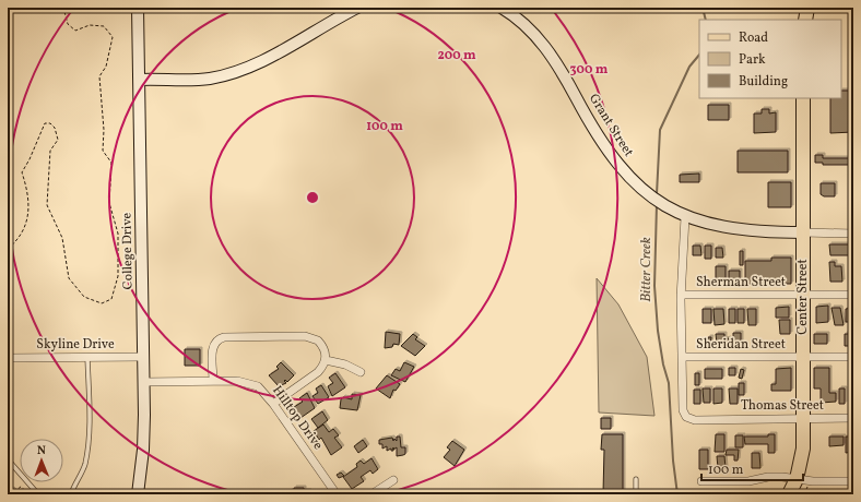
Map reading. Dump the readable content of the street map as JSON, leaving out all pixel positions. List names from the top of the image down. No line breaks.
{"streets":{"main road":["Grant Street","College Drive","Center Street"],"street":["Sherman Street","Skyline Drive","Sheridan Street","Thomas Street","Hilltop Drive"]},"crossings":[["Grant Street","Center Street"],["College Drive","Skyline Drive"],["College Drive","Hilltop Drive"],["Sherman Street","Center Street"],["Center Street","Sheridan Street"],["Center Street","Thomas Street"],["Sheridan Street","Thomas Street"]],"water":["Bitter Creek"],"legend":["Road","Park","Building"],"scale_bar":"100 m","north":"top","rings":["200 m","300 m","100 m"]}
